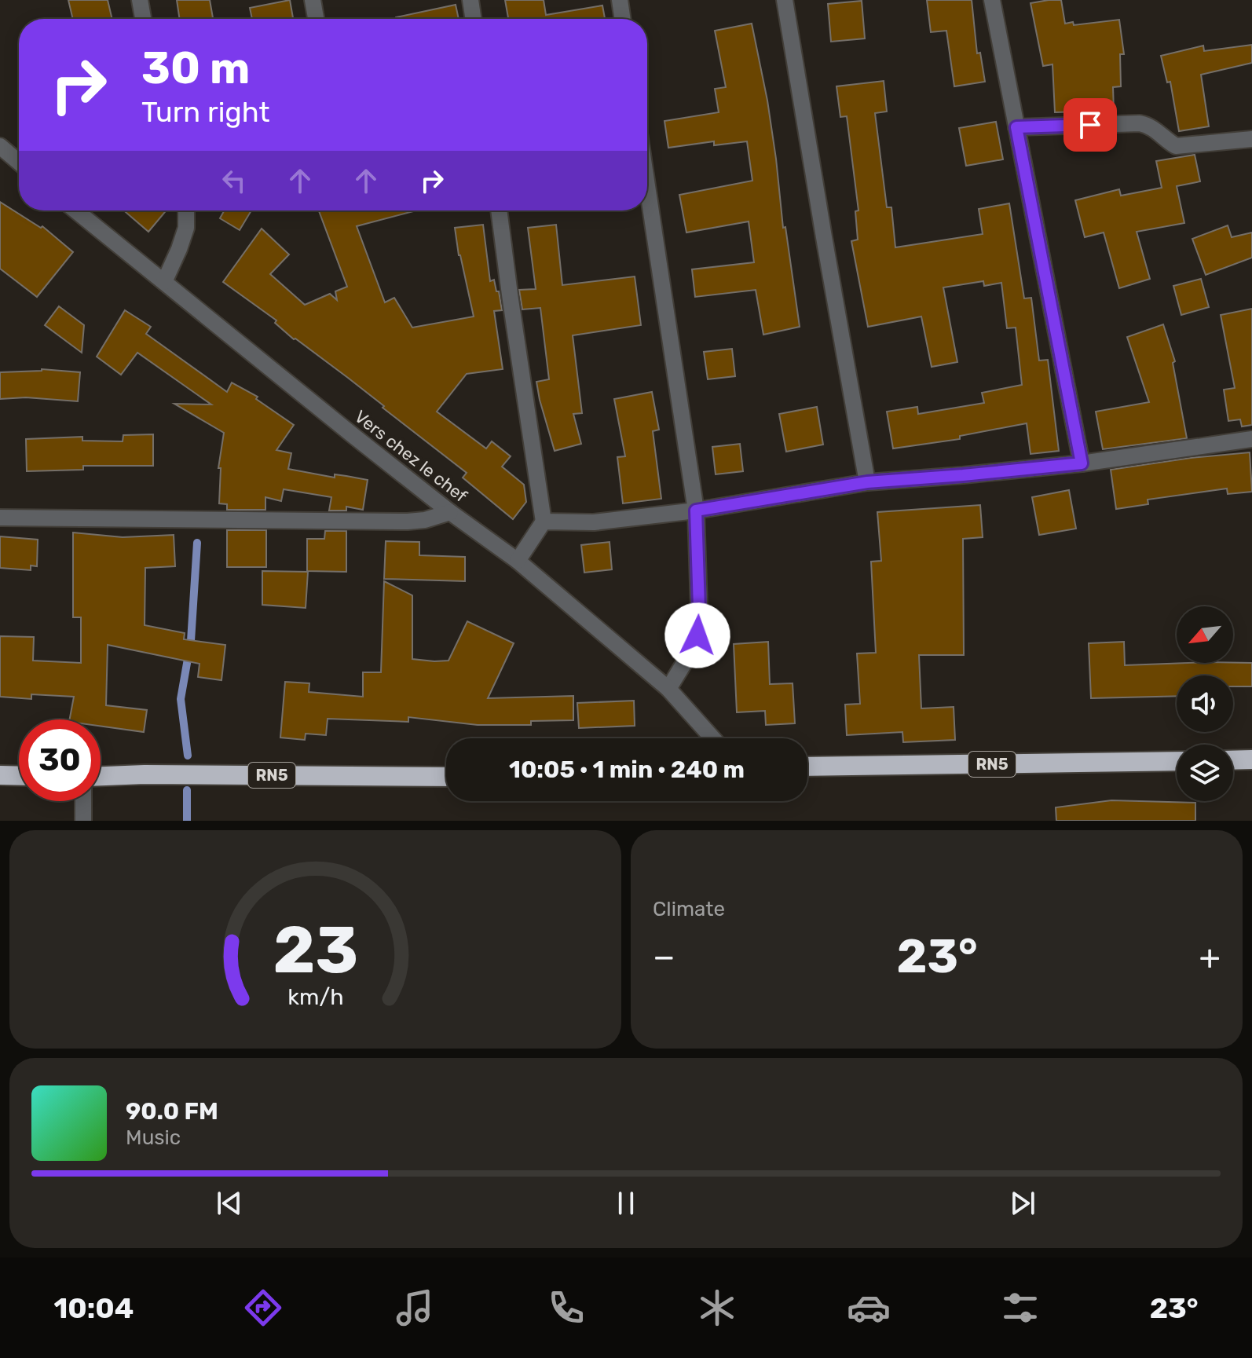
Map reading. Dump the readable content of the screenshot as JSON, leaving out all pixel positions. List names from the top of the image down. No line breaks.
{"streets":{"highway":["RN5"],"street":["Vers chez le chef"]},"north":"bottom left","page":{"turn":["30 m","Turn right"],"limit":"30","trip":"10:05 · 1 min · 240 m","tile":"Climate","heat":["−","23°","+"],"song":["90.0 FM","Music"],"tabs":["10:04","23°"],"gauge":["23","km/h"]}}
